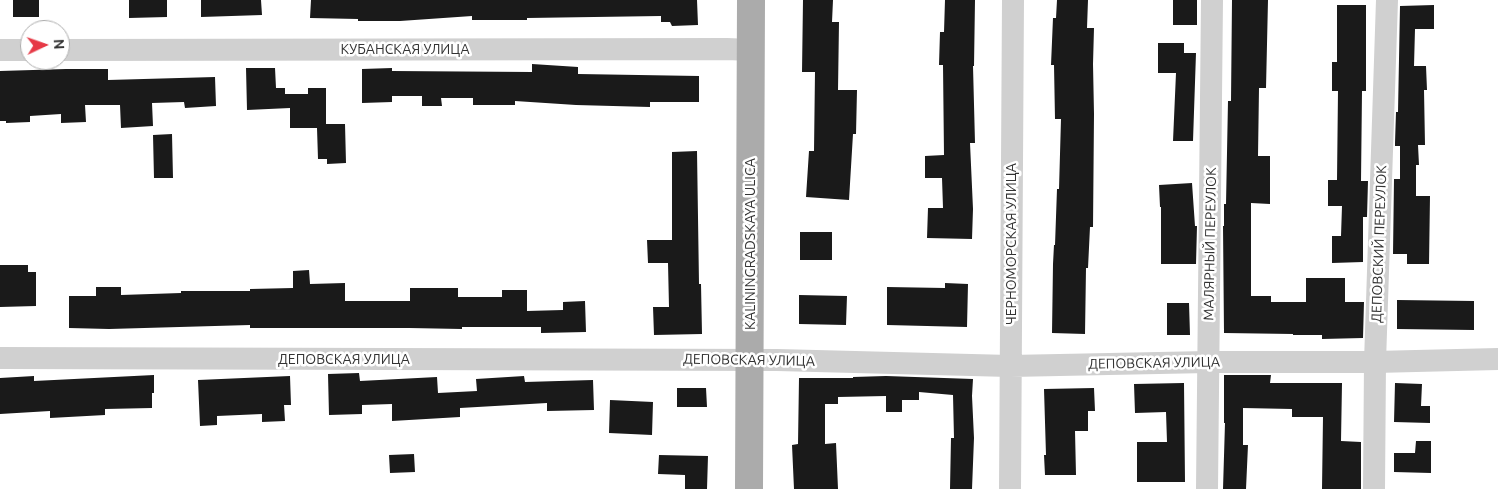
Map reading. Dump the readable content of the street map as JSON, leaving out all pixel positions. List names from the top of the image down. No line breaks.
{"streets":{"main road":["KALININGRADSKAYA ULICA"],"street":["КУБАНСКАЯ УЛИЦА","ЧЕРНОМОРСКАЯ УЛИЦА","МАЛЯРНЫЙ ПЕРЕУЛОК","ДЕПОВСКИЙ ПЕРЕУЛОК","ДЕПОВСКАЯ УЛИЦА"]},"crossings":[["КУБАНСКАЯ УЛИЦА","KALININGRADSKAYA ULICA"],["KALININGRADSKAYA ULICA","ДЕПОВСКАЯ УЛИЦА"],["ЧЕРНОМОРСКАЯ УЛИЦА","ДЕПОВСКАЯ УЛИЦА"],["МАЛЯРНЫЙ ПЕРЕУЛОК","ДЕПОВСКАЯ УЛИЦА"],["ДЕПОВСКИЙ ПЕРЕУЛОК","ДЕПОВСКАЯ УЛИЦА"]],"north":"right"}
